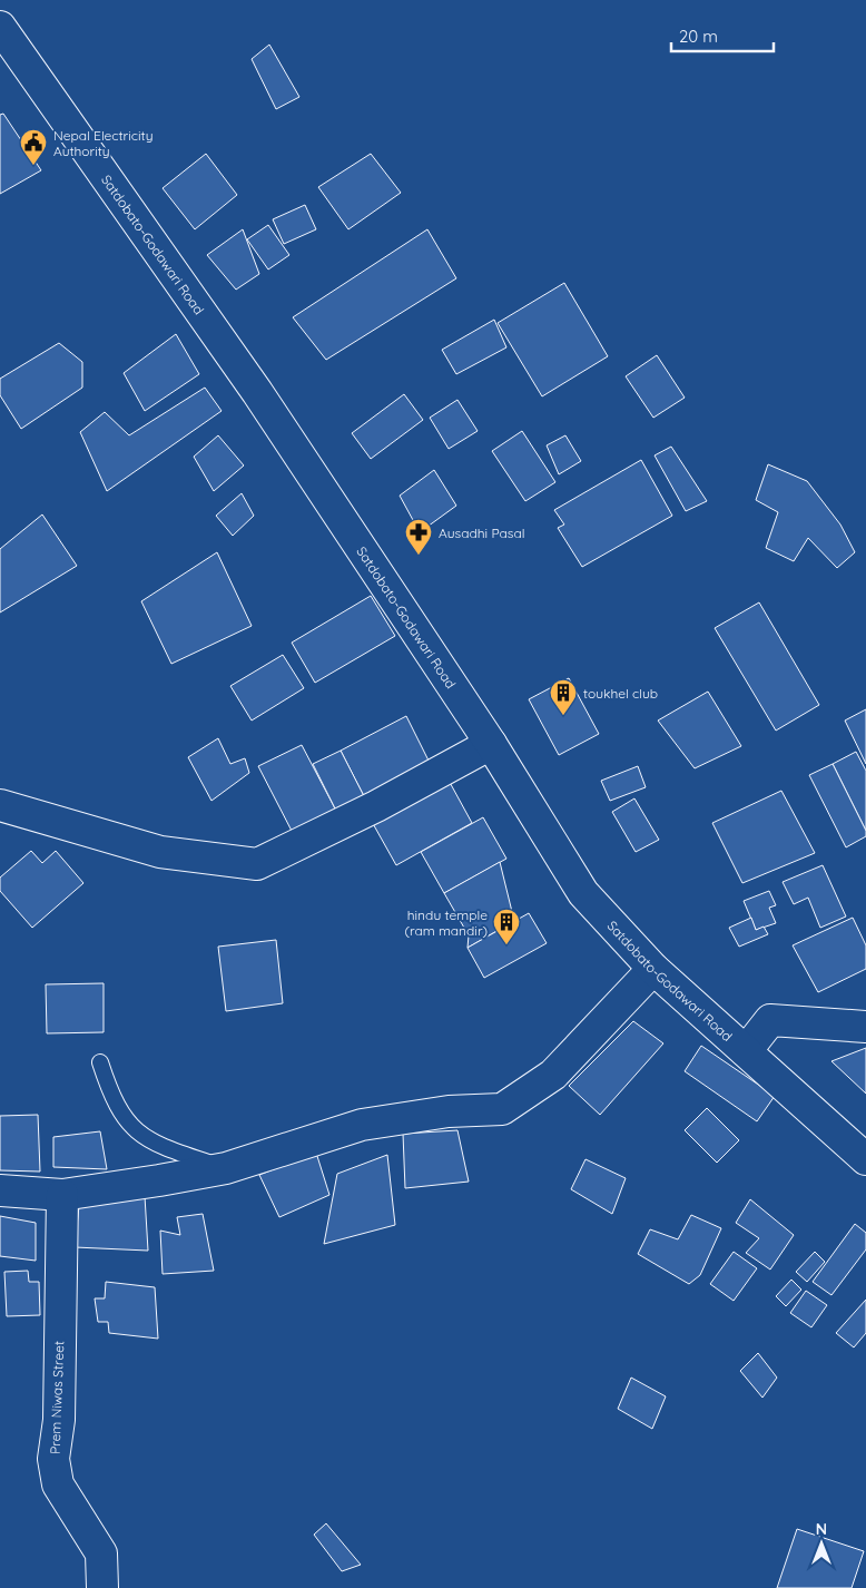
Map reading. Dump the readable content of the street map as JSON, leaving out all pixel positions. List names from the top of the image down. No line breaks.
{"streets":{"street":["Satdobato-Godawari Road","Prem Niwas Street"]},"places":{"public building":["Nepal Electricity Authority"],"pharmacy":["Ausadhi Pasal"],"building":["toukhel club","hindu temple (ram mandir)"]},"scale_bar":"20 m","north":"top"}
